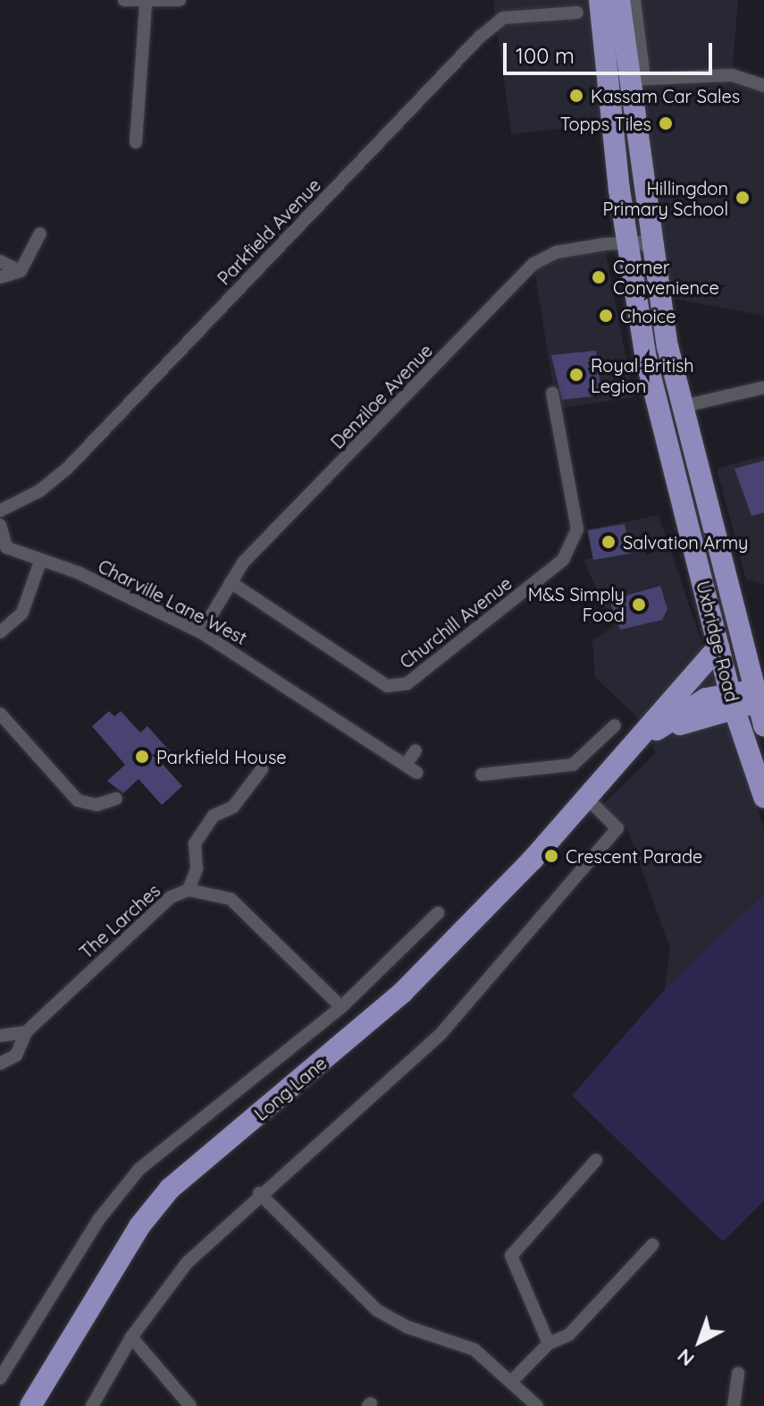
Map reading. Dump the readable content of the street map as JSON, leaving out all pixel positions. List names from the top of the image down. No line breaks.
{"streets":{"main road":["Uxbridge Road","Long Lane"],"street":["Parkfield Avenue","Denziloe Avenue","Charville Lane West","Churchill Avenue","The Larches"]},"crossings":[["Denziloe Avenue","Charville Lane West"],["Denziloe Avenue","Churchill Avenue"],["Denziloe Avenue","Uxbridge Road"],["Uxbridge Road","Long Lane"],["The Larches","Long Lane"]],"places":["Kassam Car Sales","Topps Tiles","Hillingdon Primary School","Corner Convenience","Choice","Royal British Legion","Salvation Army","M&S Simply Food","Parkfield House","Crescent Parade"],"scale_bar":"100 m","north":"bottom left"}
